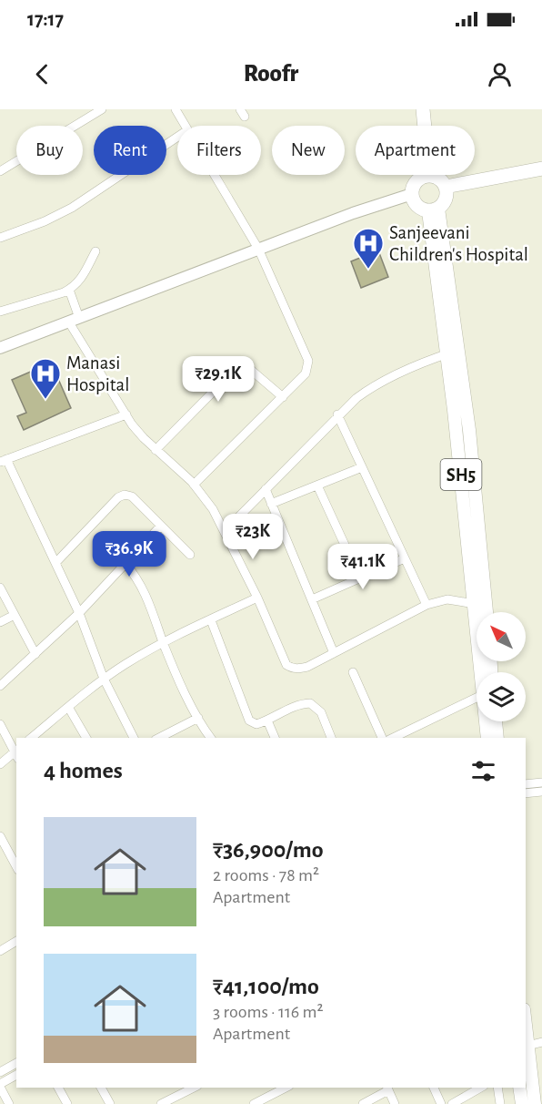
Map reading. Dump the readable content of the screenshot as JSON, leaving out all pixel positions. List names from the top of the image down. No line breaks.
{"streets":{"main road":["SH5"]},"places":{"hospital":["Sanjeevani Children's Hospital","Manasi Hospital"]},"north":"top left","page":{"status":"17:17","header":"Roofr","chip":["Buy","Rent","Filters","New","Apartment"],"price":["₹29.1K","₹23K","₹36.9K","₹41.1K"],"heading":"4 homes","list":[{"name":"₹36,900/mo","note":"2 rooms · 78 m² · Apartment"},{"name":"₹41,100/mo","note":"3 rooms · 116 m² · Apartment"}]}}
